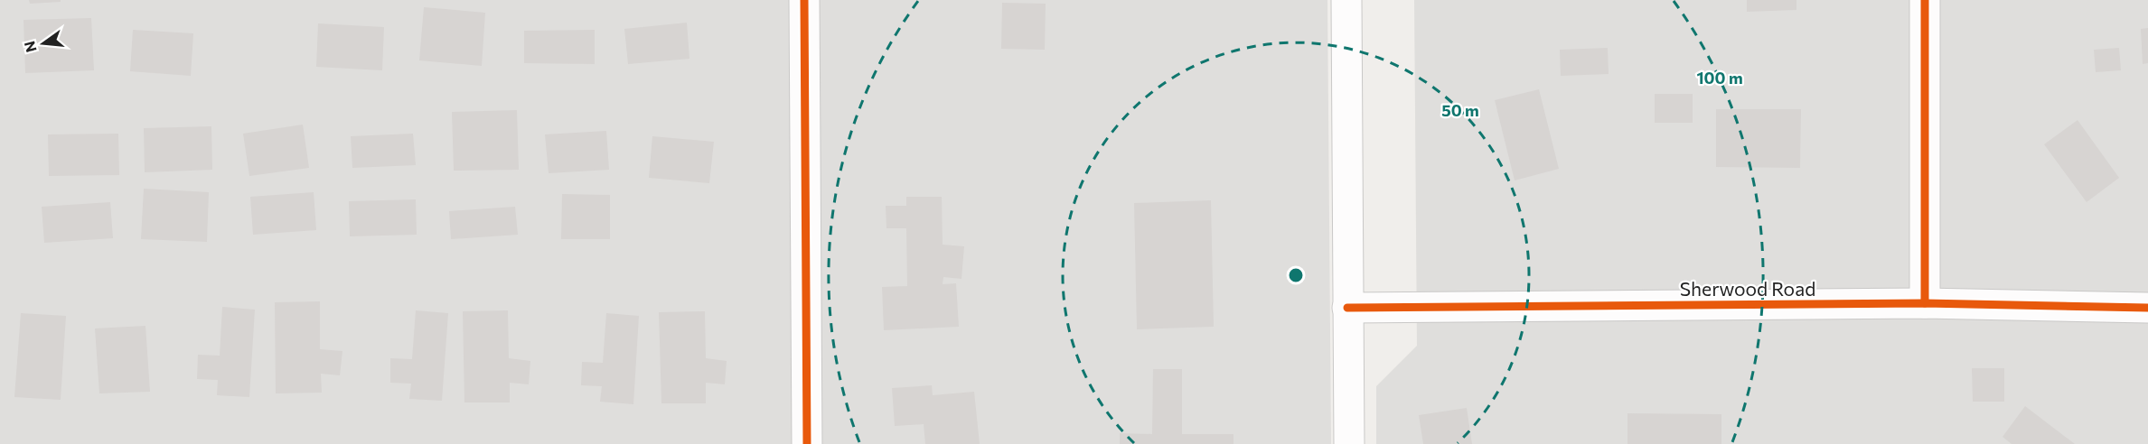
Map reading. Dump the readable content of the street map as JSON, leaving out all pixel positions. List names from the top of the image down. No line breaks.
{"streets":{"street":["Sherwood Road"]},"north":"left","rings":["100 m","50 m"]}
